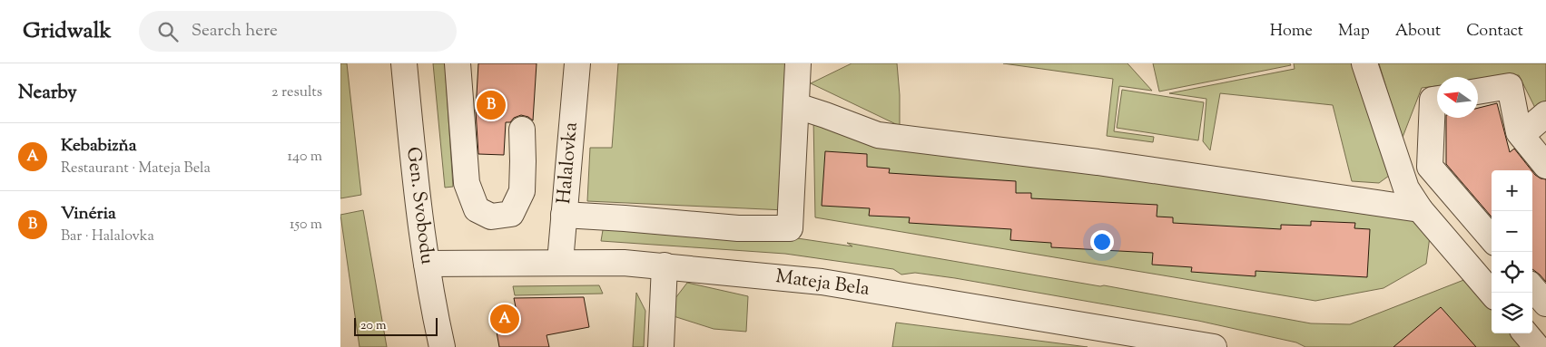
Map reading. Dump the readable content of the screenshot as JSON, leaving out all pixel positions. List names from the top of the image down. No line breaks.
{"streets":{"street":["Halalovka","Gen. Svobodu","Mateja Bela"]},"crossings":[["Halalovka","Mateja Bela"],["Gen. Svobodu","Mateja Bela"]],"scale_bar":"20 m","north":"left","page":{"header":"Gridwalk","search":"Search here","nav":["Home","Map","About","Contact"],"heading":["Nearby","2 results"],"pins":["B","A"],"list":[{"mark":"A","name":"Kebabizňa","note":"Restaurant · Mateja Bela","value":"140 m"},{"mark":"B","name":"Vinéria","note":"Bar · Halalovka","value":"150 m"}],"map_buttons":["+","−"],"scale":"20 m"}}
